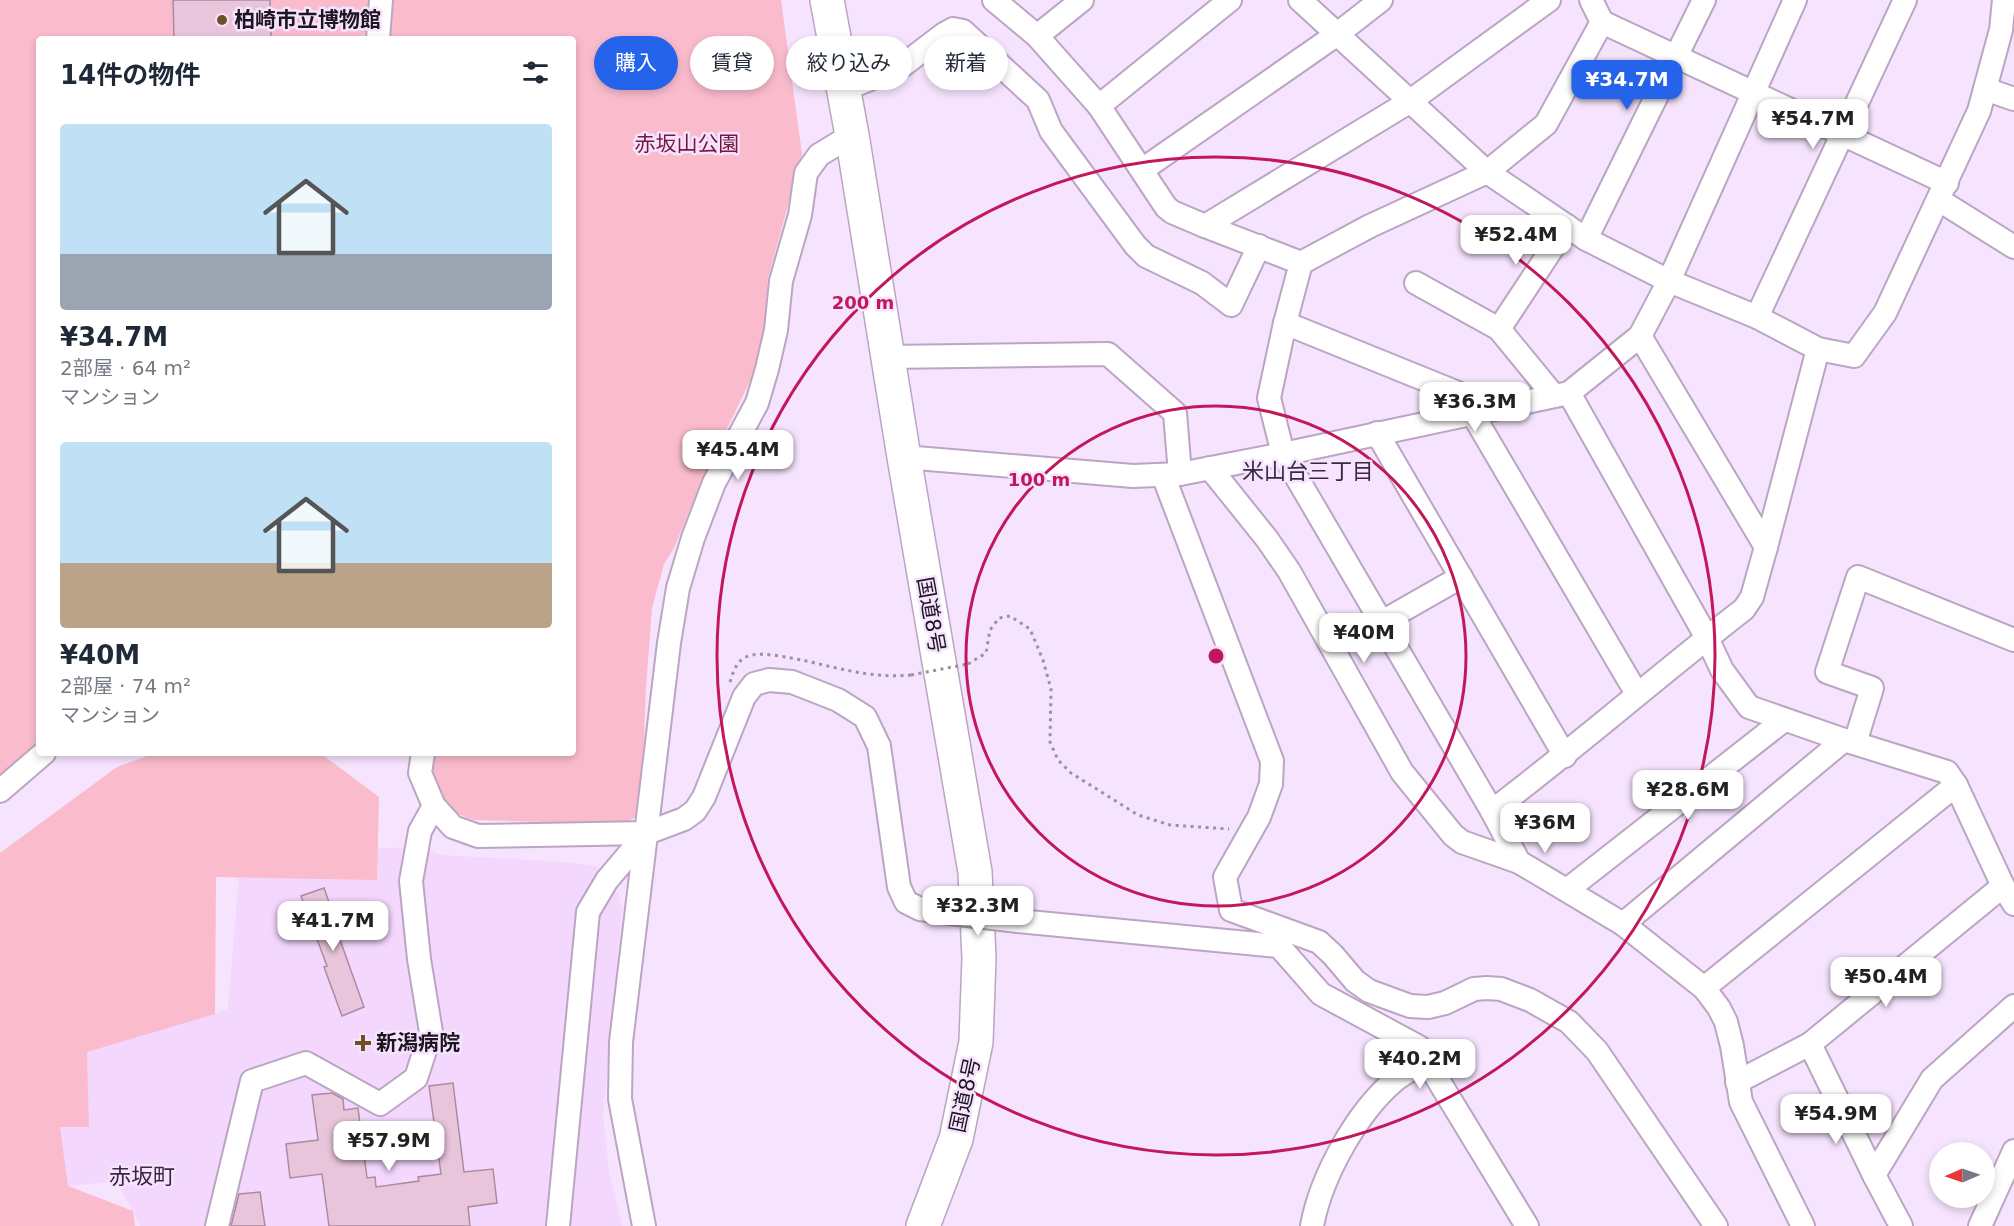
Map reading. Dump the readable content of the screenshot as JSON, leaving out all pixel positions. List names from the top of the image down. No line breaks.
{"streets":{"highway":["国道8号"]},"districts":["米山台三丁目","赤坂町"],"parks":["赤坂山公園"],"places":{"other":["柏崎市立博物館"],"health":["新潟病院"]},"north":"left","page":{"chip":["購入","賃貸","絞り込み","新着"],"heading":"14件の物件","price":["¥34.7M","¥54.7M","¥52.4M","¥36.3M","¥45.4M","¥40M","¥28.6M","¥36M","¥32.3M","¥41.7M","¥50.4M","¥40.2M","¥54.9M","¥57.9M"],"list":[{"name":"¥34.7M","note":"2部屋 · 64 m² · マンション"},{"name":"¥40M","note":"2部屋 · 74 m² · マンション"}]},"rings":["200 m","100 m"]}
